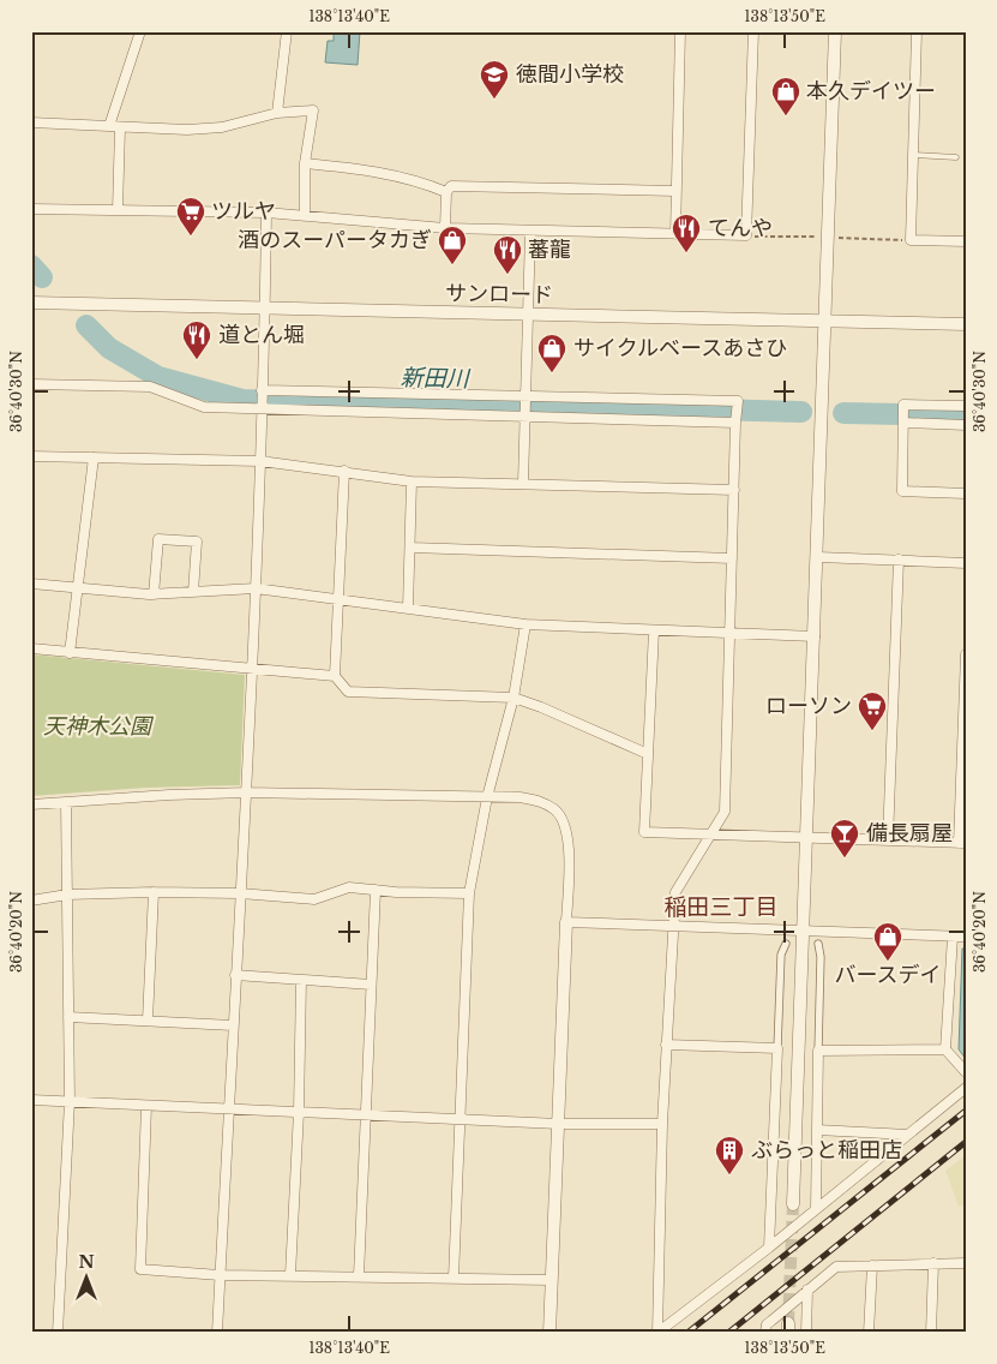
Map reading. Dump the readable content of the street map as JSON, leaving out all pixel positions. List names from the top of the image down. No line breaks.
{"streets":{"street":["サンロード"]},"districts":["稲田三丁目"],"water":["新田川"],"parks":["天神木公園"],"places":{"school or university":["徳間小学校"],"shop":["本久デイツー","酒のスーパータカぎ","サイクルベースあさひ","バースデイ"],"supermarket":["ツルヤ","ローソン"],"restaurant":["てんや","蕃龍","道とん堀"],"bar":["備長扇屋"],"building":["ぶらっと稲田店"]},"north":"top","coordinates":["138°13'40\"E","138°13'50\"E","36°40'30\"N","36°40'20\"N"]}
